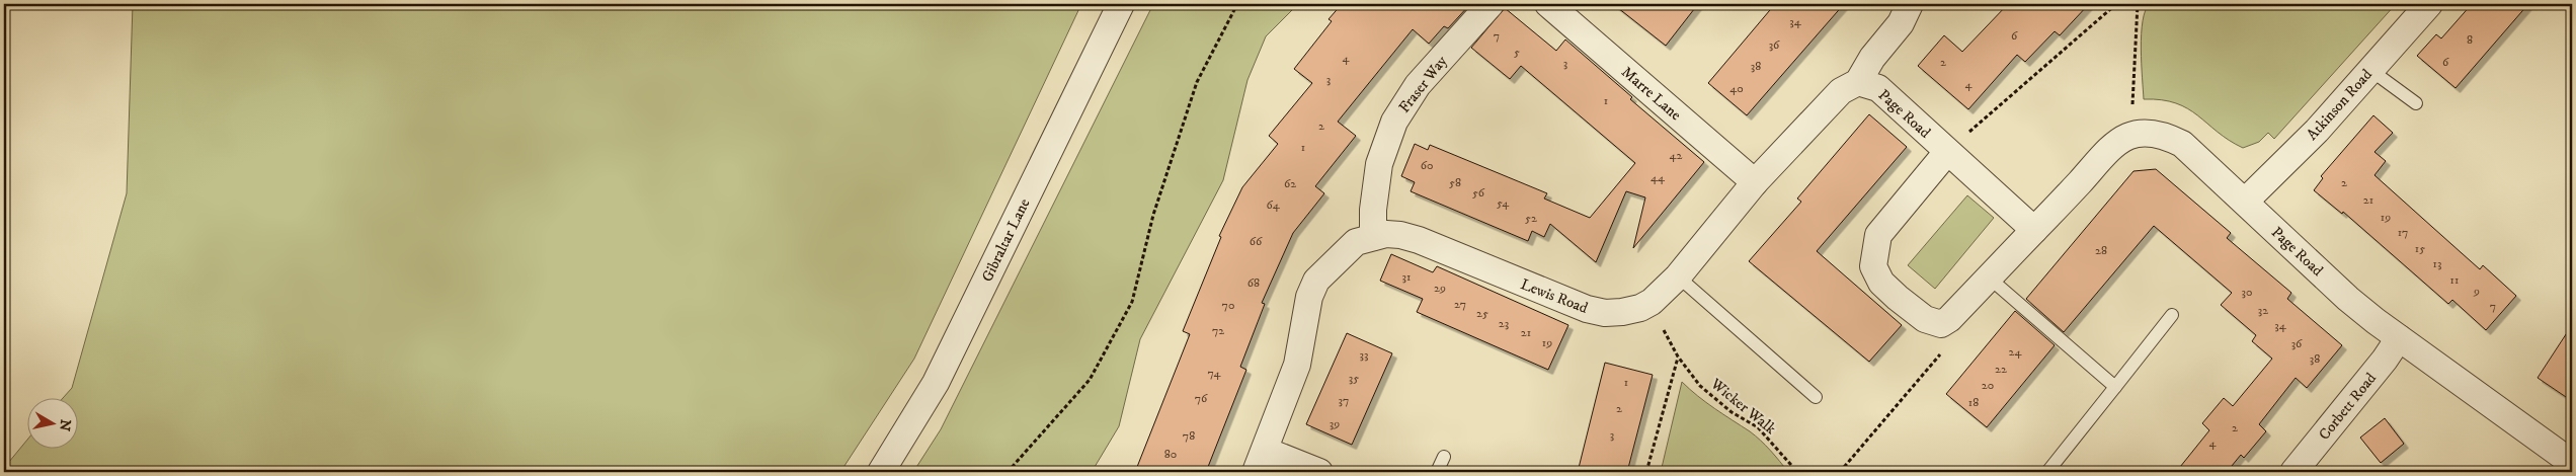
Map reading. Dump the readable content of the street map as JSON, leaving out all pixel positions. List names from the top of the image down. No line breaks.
{"streets":{"street":["Fraser Way","Marre Lane","Atkinson Road","Page Road","Gibraltar Lane","Lewis Road","Corbett Road"],"path":["Wicker Walk"]},"crossings":[["Fraser Way","Lewis Road"],["Marre Lane","Lewis Road"],["Atkinson Road","Page Road"],["Page Road","Lewis Road"],["Page Road","Corbett Road"],["Lewis Road","Wicker Walk"]],"house_numbers":["34","7","6","8","36","5","4","2","6","3","38","3","4","40","1","2","1","42","60","44","58","2","62","56","21","54","64","19","52","17","66","15","28","13","31","11","68","29","9","30","27","70","7","32","25","23","34","72","21","19","36","24","33","38","22","74","35","1","20","76","37","18","2","39","2","3","78","4","80"],"north":"right"}
